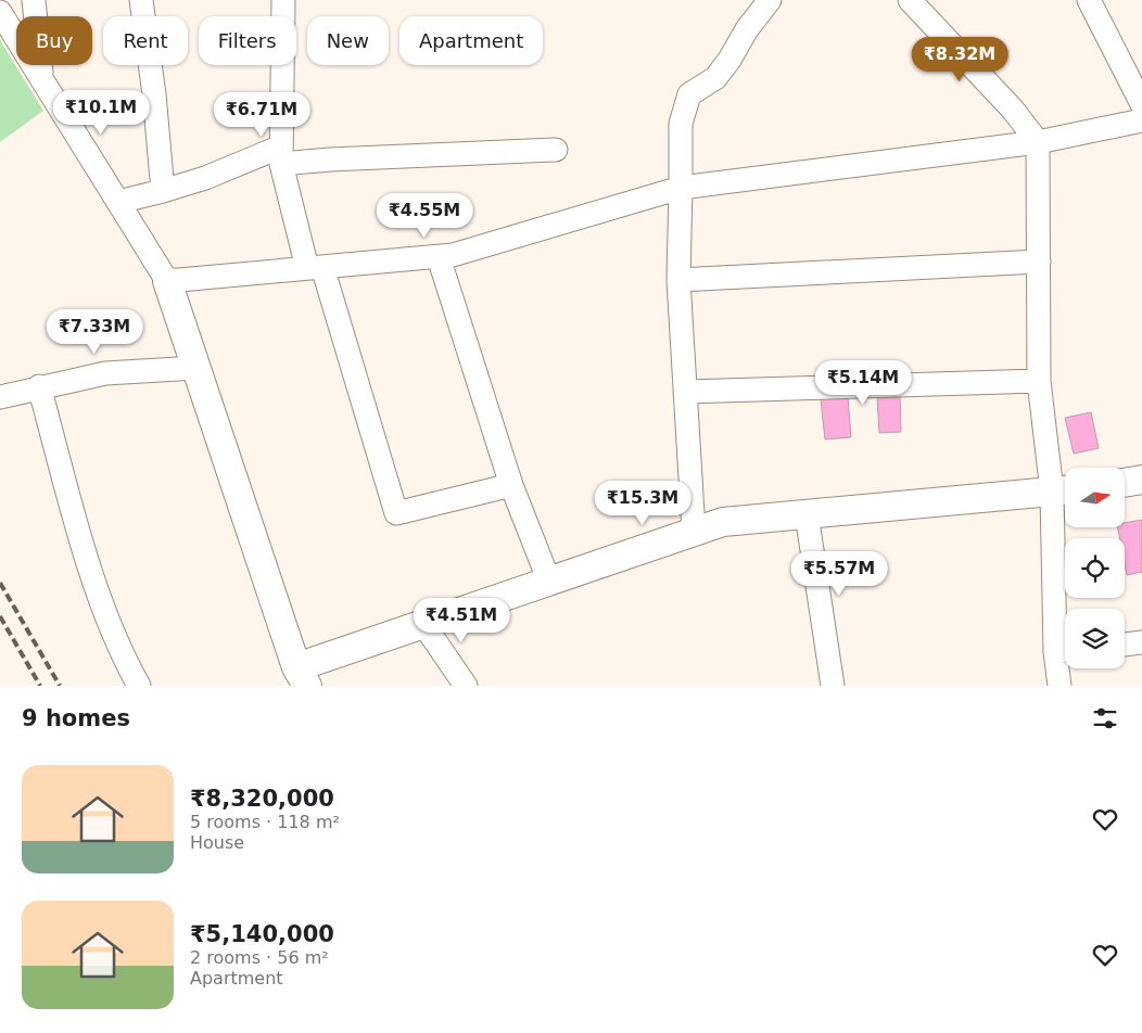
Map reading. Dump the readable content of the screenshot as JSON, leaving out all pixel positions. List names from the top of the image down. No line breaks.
{"north":"right","page":{"chip":["Buy","Rent","Filters","New","Apartment"],"price":["₹8.32M","₹10.1M","₹6.71M","₹4.55M","₹7.33M","₹5.14M","₹15.3M","₹5.57M","₹4.51M"],"heading":"9 homes","list":[{"name":"₹8,320,000","note":"5 rooms · 118 m² · House"},{"name":"₹5,140,000","note":"2 rooms · 56 m² · Apartment"}]}}
